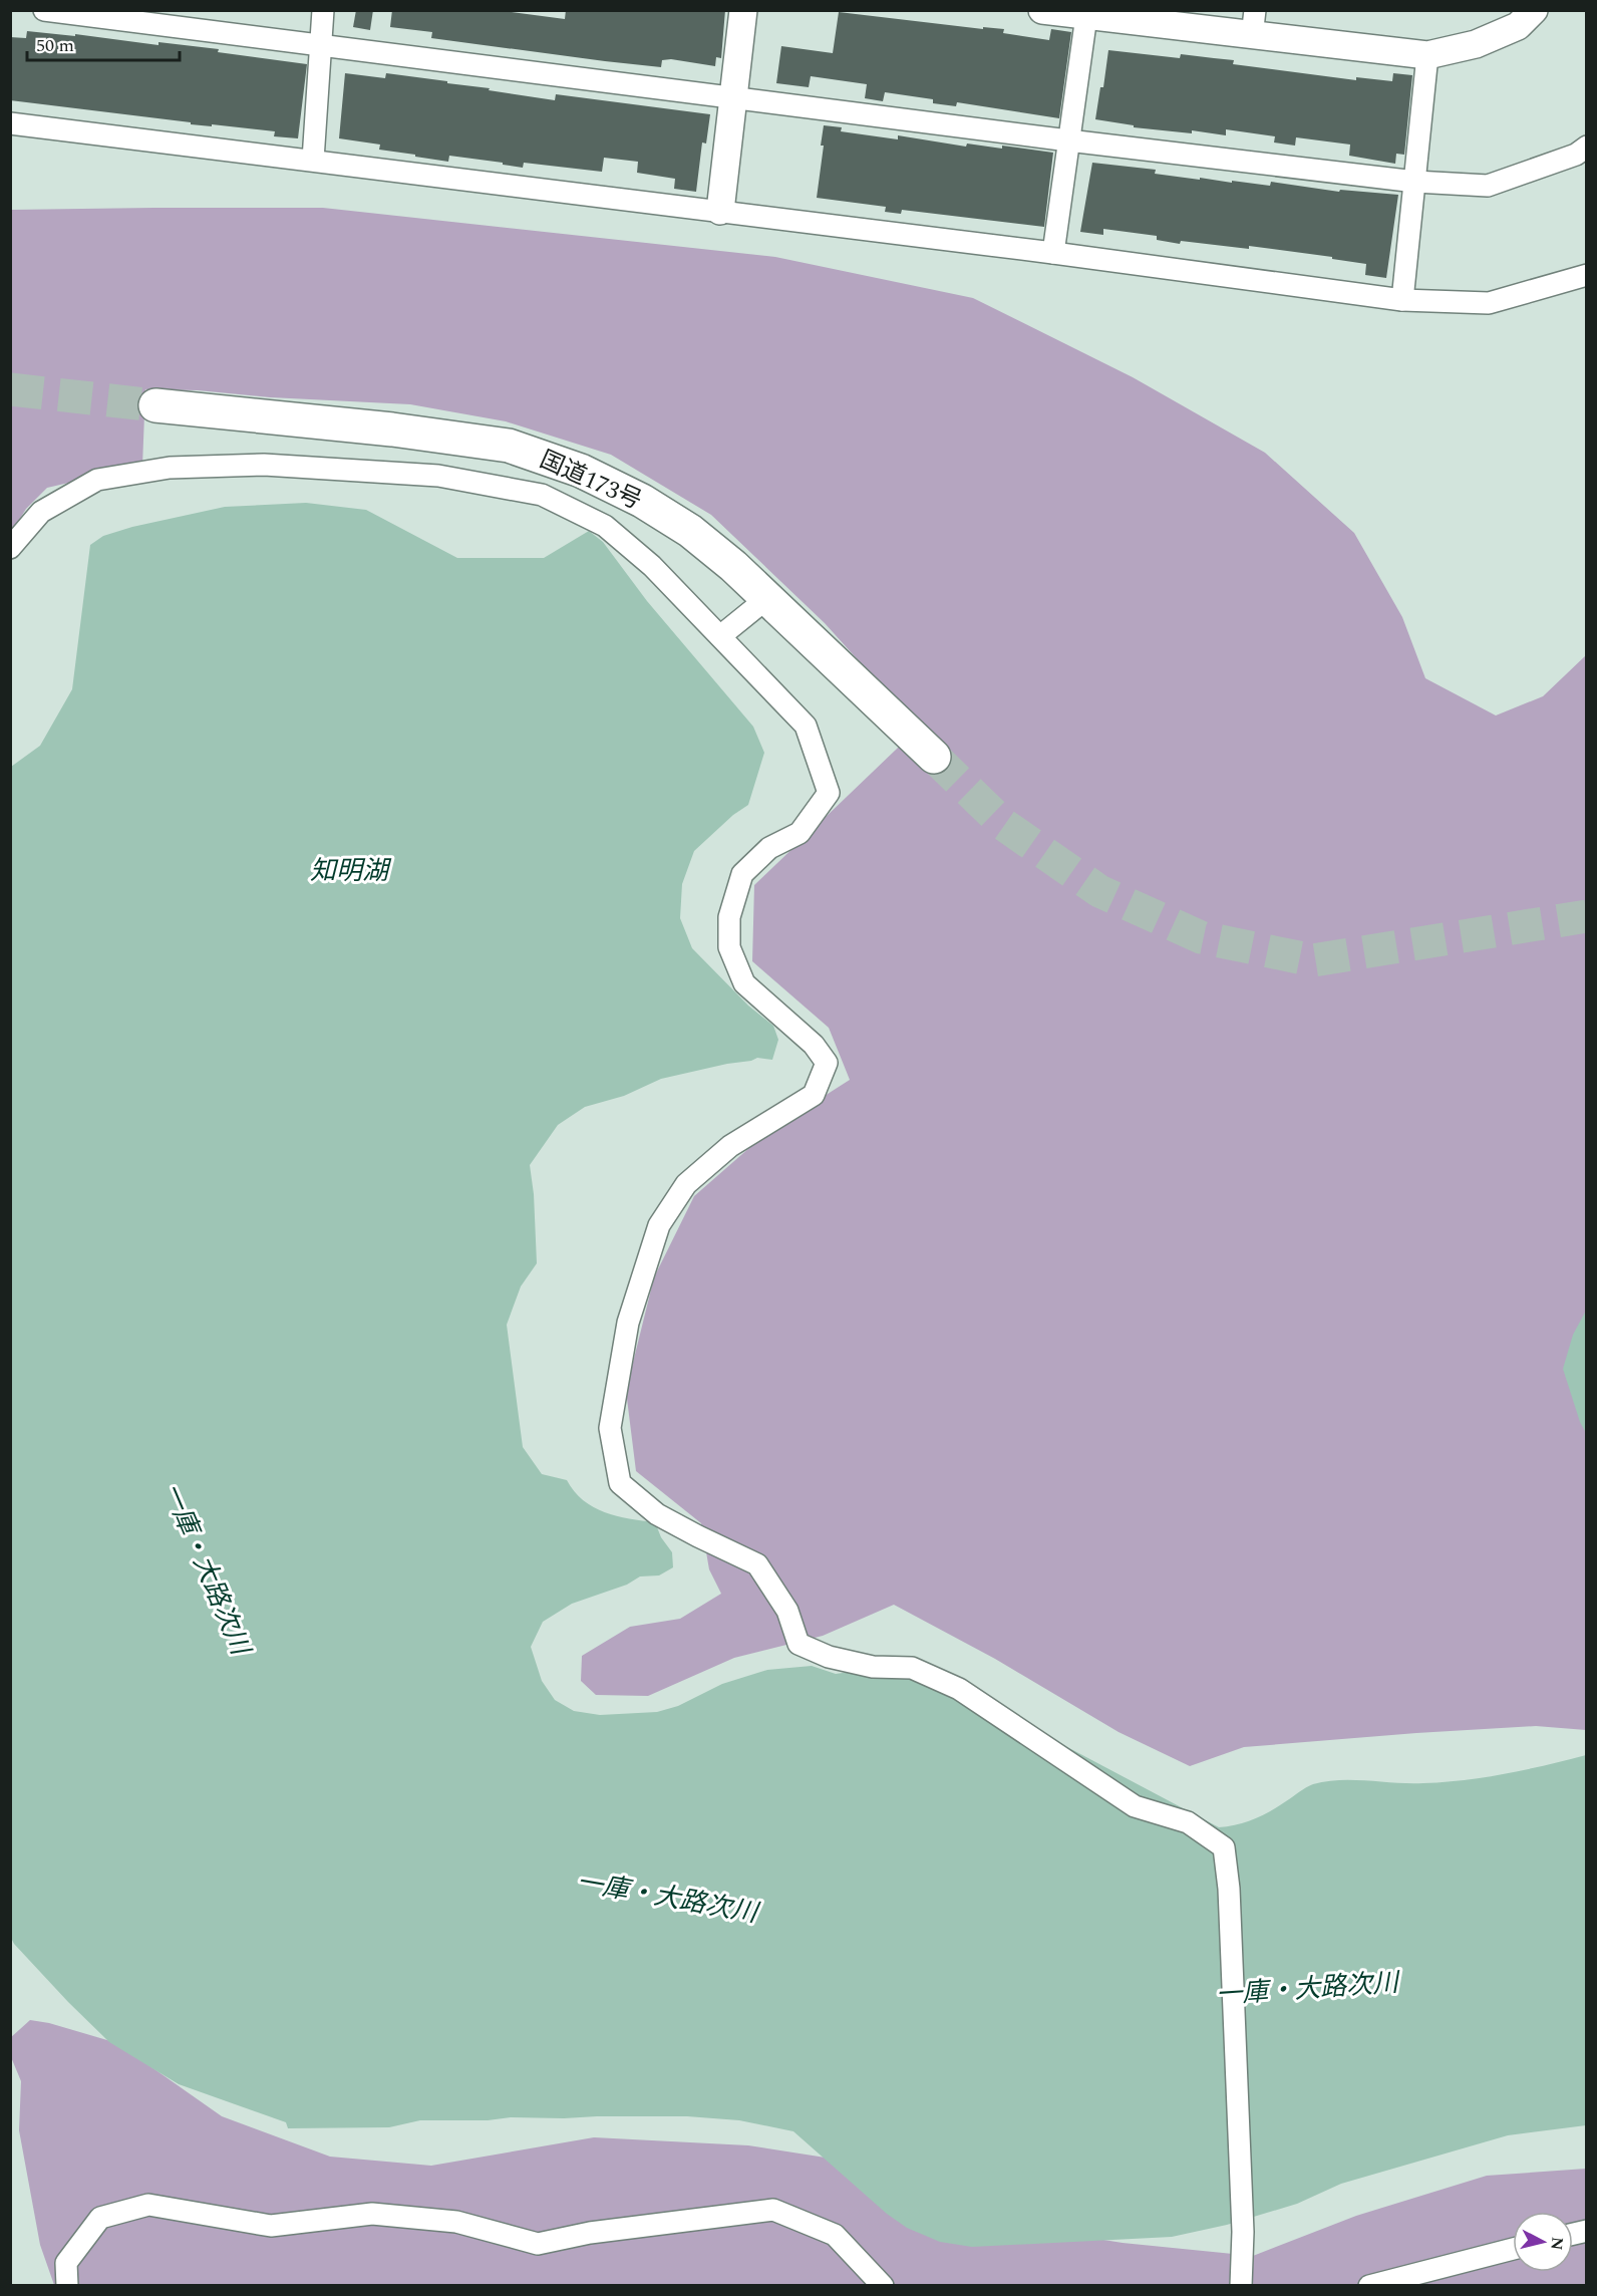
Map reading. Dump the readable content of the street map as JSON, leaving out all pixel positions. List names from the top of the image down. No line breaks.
{"streets":{"highway":["国道173号"]},"water":["知明湖","一庫・大路次川"],"scale_bar":"50 m","north":"right"}
